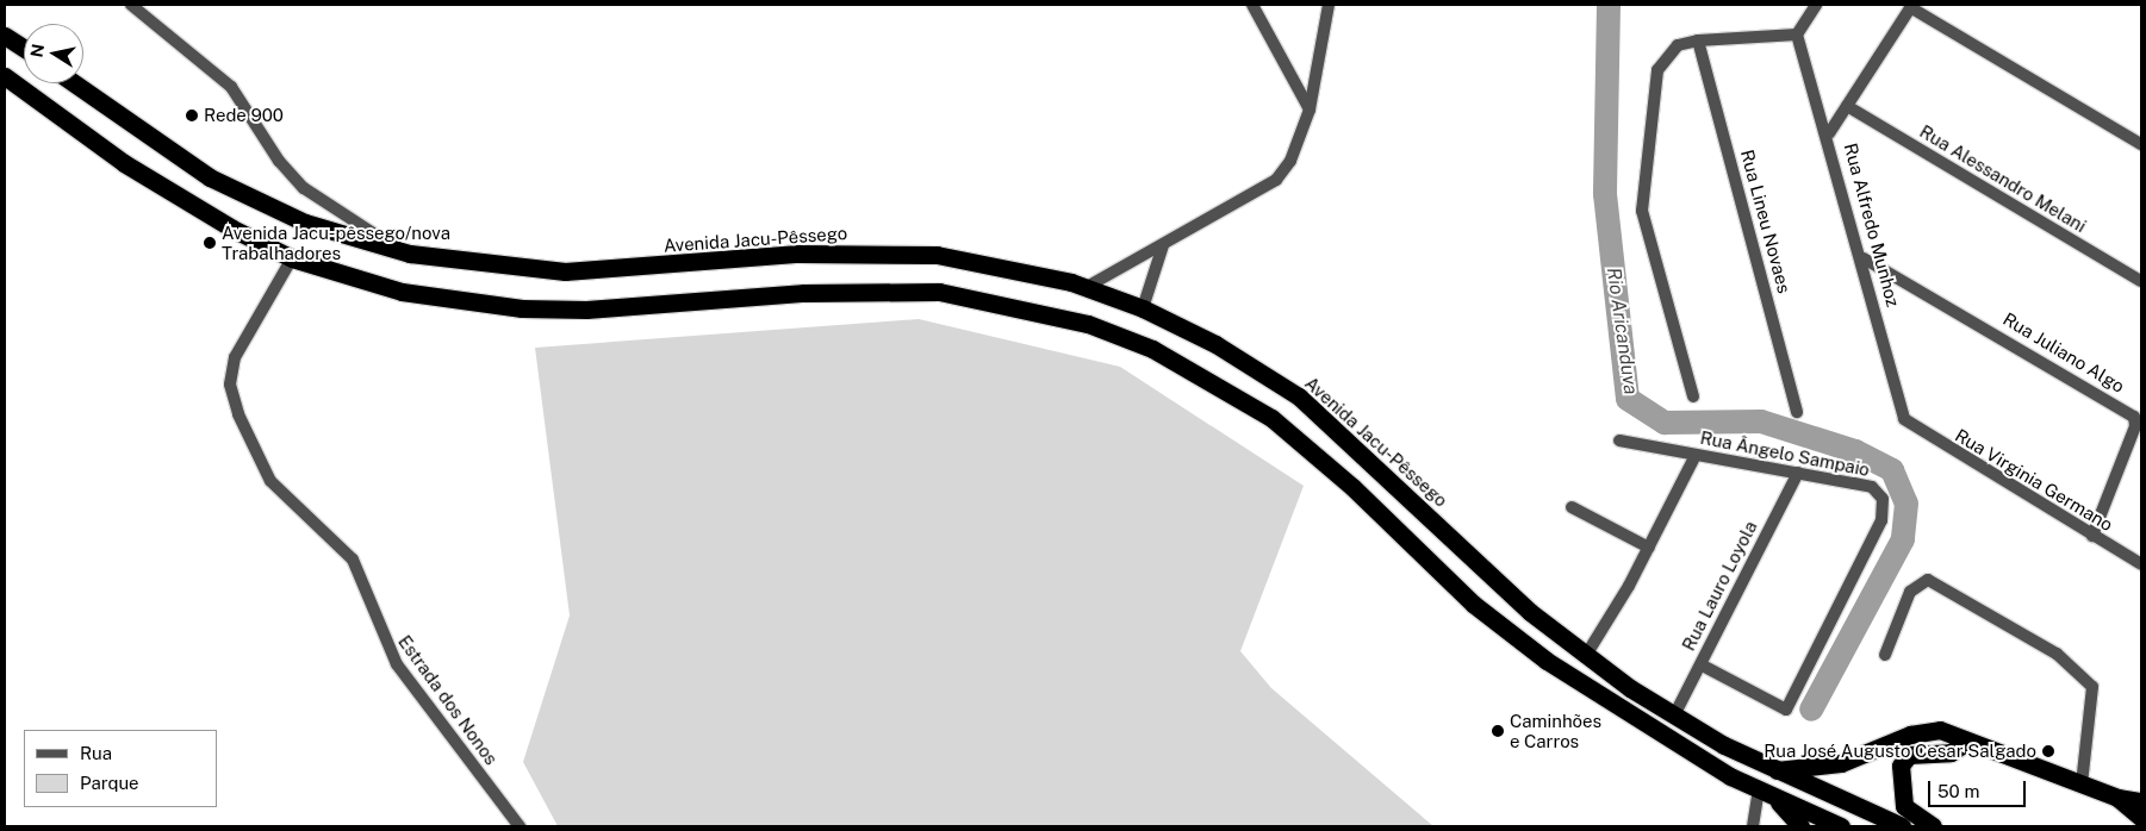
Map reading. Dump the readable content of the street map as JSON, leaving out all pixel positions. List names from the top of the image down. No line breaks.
{"streets":{"highway":["Avenida Jacu-Pêssego"],"street":["Rua Alessandro Melani","Rua Lineu Novaes","Rua Alfredo Munhoz","Rua Juliano Algo","Rua Ângelo Sampaio","Rua Virginia Germano","Rua Lauro Loyola","Estrada dos Nonos"]},"crossings":[["Rua Alfredo Munhoz","Rua Juliano Algo"],["Rua Alfredo Munhoz","Rua Virginia Germano"],["Avenida Jacu-Pêssego","Rua Lauro Loyola"],["Rua Juliano Algo","Rua Virginia Germano"],["Rua Ângelo Sampaio","Rua Lauro Loyola"]],"water":["Rio Aricanduva"],"places":["Rede 900","Avenida Jacu-pêssego/nova Trabalhadores","Caminhões e Carros","Rua José Augusto Cesar Salgado"],"legend":["Rua","Parque"],"scale_bar":"50 m","north":"left"}
